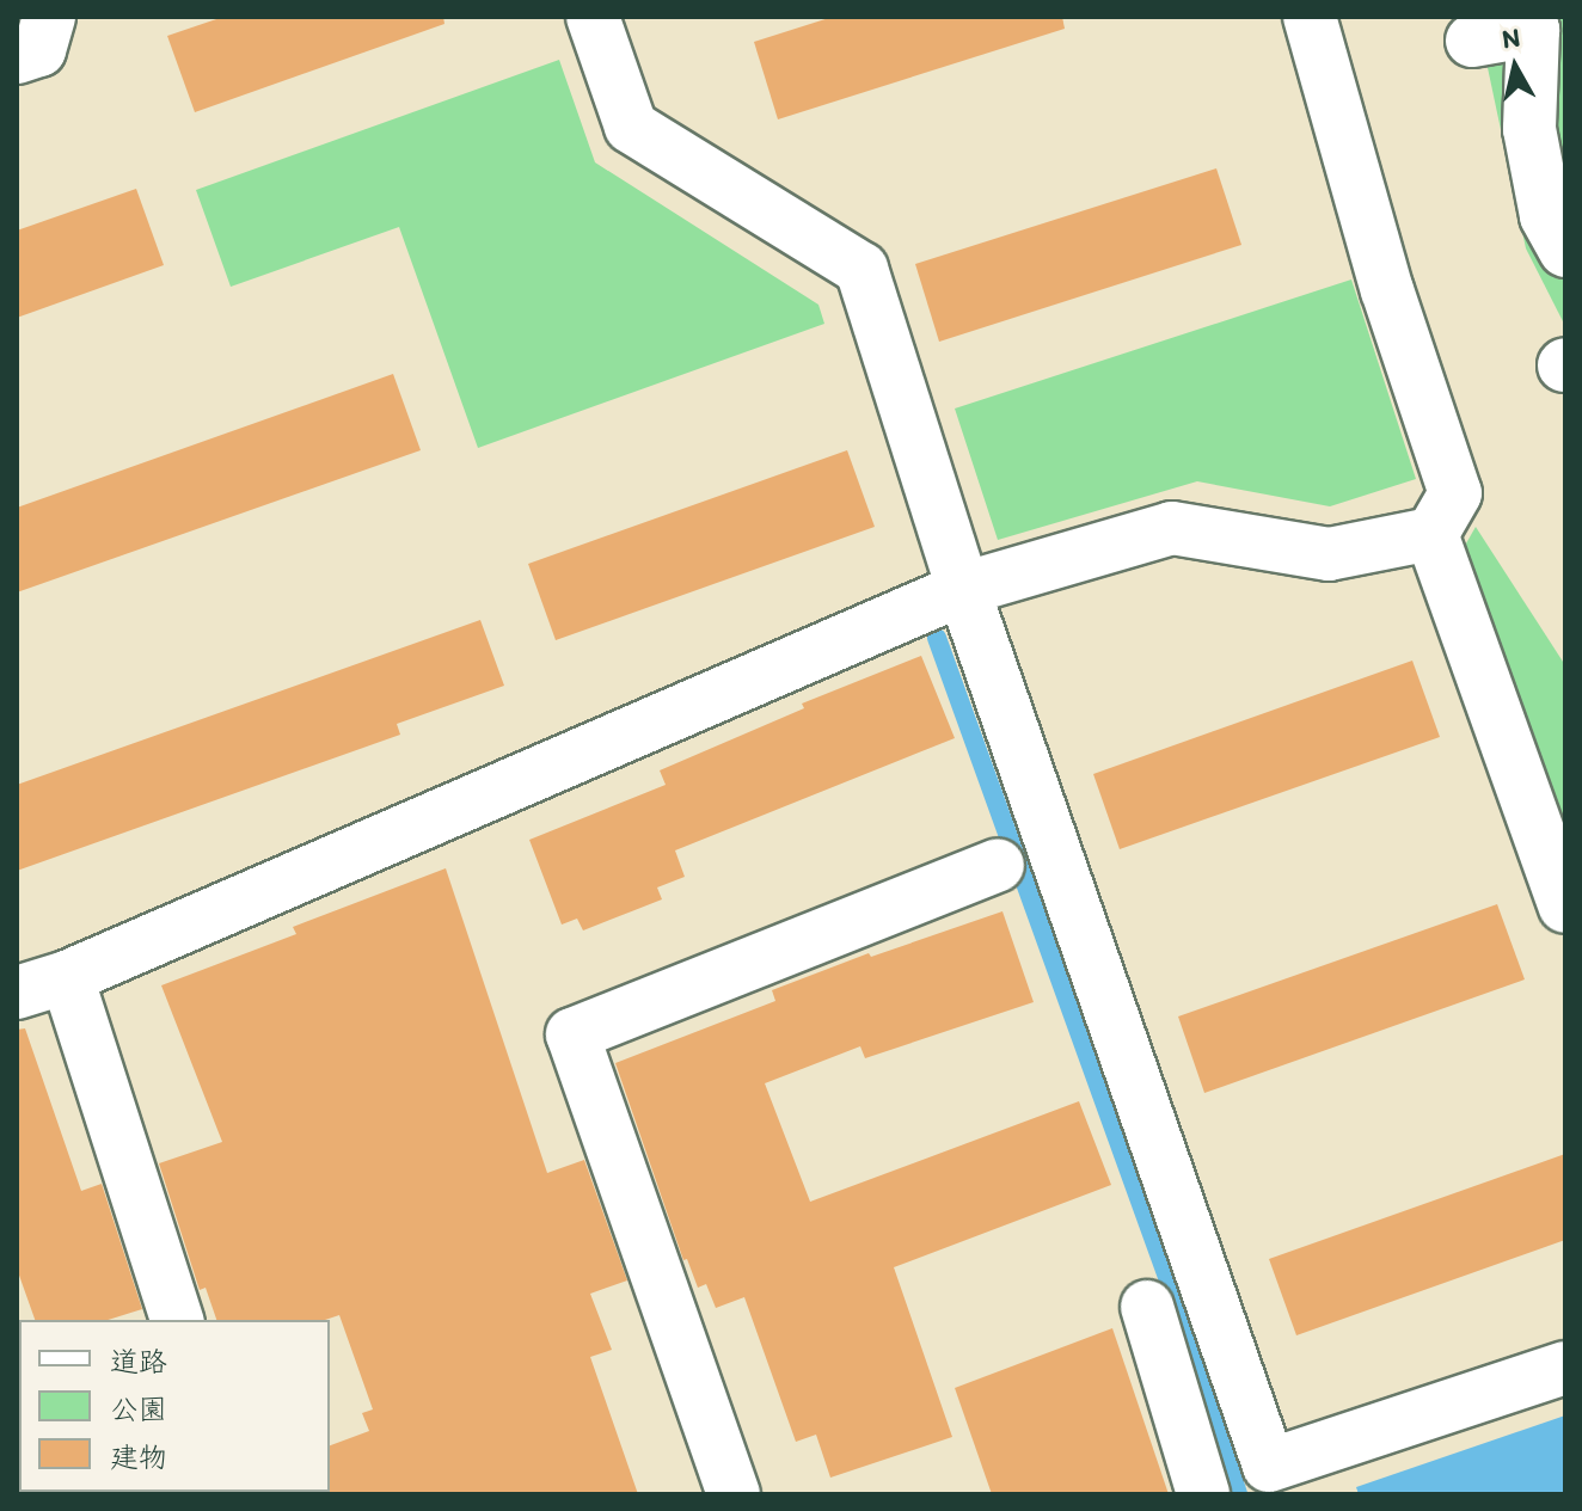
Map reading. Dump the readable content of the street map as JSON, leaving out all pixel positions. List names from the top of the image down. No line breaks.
{"legend":["道路","公園","建物"],"north":"top"}
